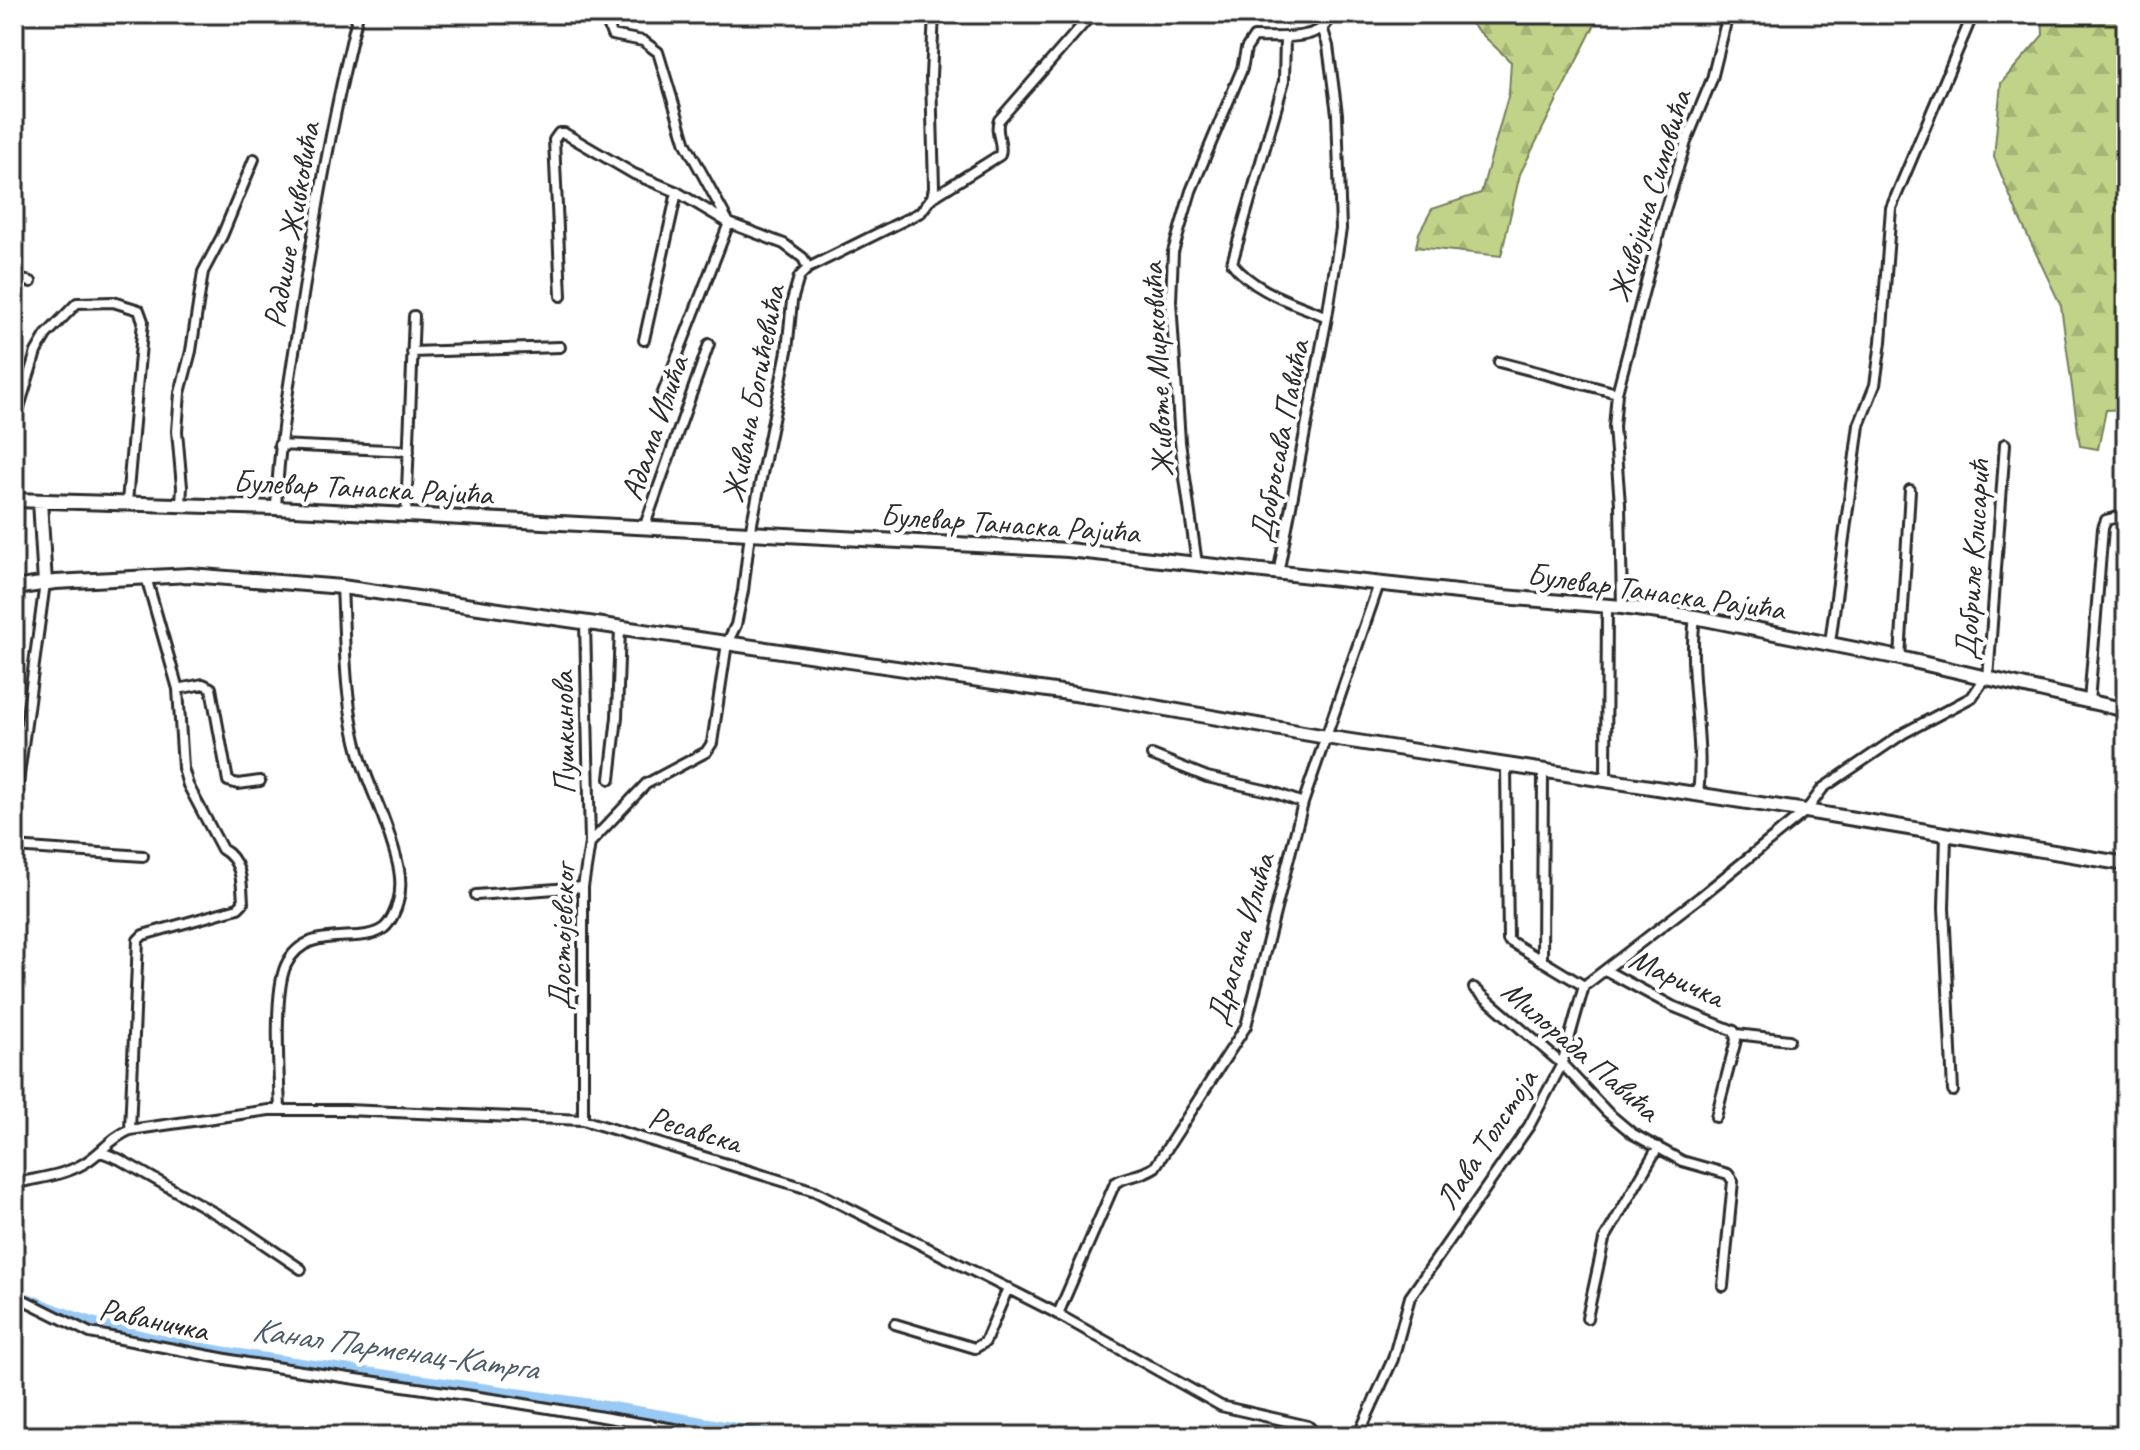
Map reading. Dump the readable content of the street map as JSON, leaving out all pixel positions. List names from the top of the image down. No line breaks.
{"streets":{"street":["Живојина Симовића","Радише Живковића","Животе Мирковића","Живана Богићевића","Адама Илића","Добросава Павића","Булевар Танаска Рајића","Добриле Клисарић","Пушкинова","Достојевског","Драгана Илића","Маричка","Милорада Павића","Ресавска","Лава Толстоја","Раваничка"]},"crossings":[["Живојина Симовића","Булевар Танаска Рајића"],["Радише Живковића","Булевар Танаска Рајића"],["Животе Мирковића","Добросава Павића"],["Животе Мирковића","Булевар Танаска Рајића"],["Живана Богићевића","Булевар Танаска Рајића"],["Живана Богићевића","Достојевског"],["Адама Илића","Булевар Танаска Рајића"],["Добросава Павића","Булевар Танаска Рајића"],["Булевар Танаска Рајића","Добриле Клисарић"],["Булевар Танаска Рајића","Достојевског"],["Пушкинова","Достојевског"],["Достојевског","Ресавска"],["Драгана Илића","Ресавска"],["Милорада Павића","Лава Толстоја"]],"water":["Канал Парменац-Катрга"]}
